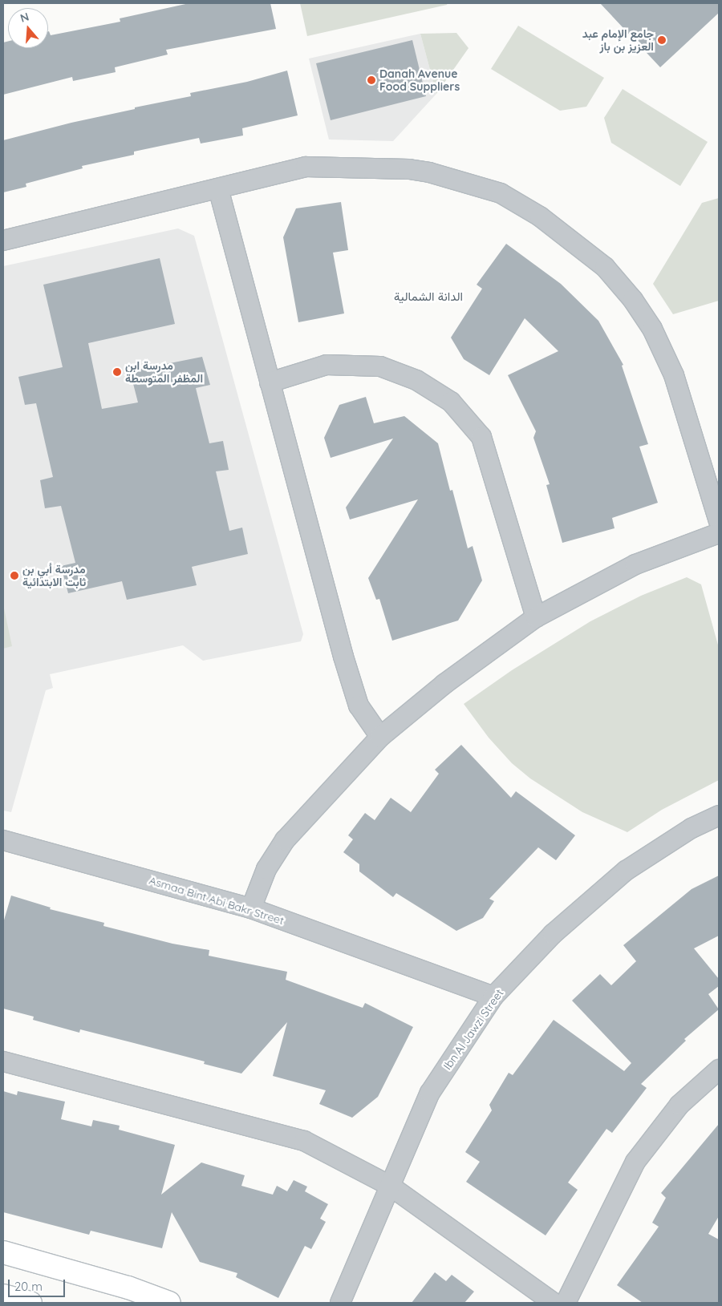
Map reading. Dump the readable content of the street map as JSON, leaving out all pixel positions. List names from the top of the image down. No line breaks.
{"streets":{"street":["Asmaa Bint Abi Bakr Street","Ibn Al Jawzi Street"]},"crossings":[["Asmaa Bint Abi Bakr Street","Ibn Al Jawzi Street"]],"districts":["الدانة الشمالية"],"places":["جامع الإمام عبد العزيز بن باز","Danah Avenue Food Suppliers","مدرسة ابن المظفر المتوسطة","مدرسة أبي بن ثابت الابتدائية"],"scale_bar":"20 m","north":"top"}
